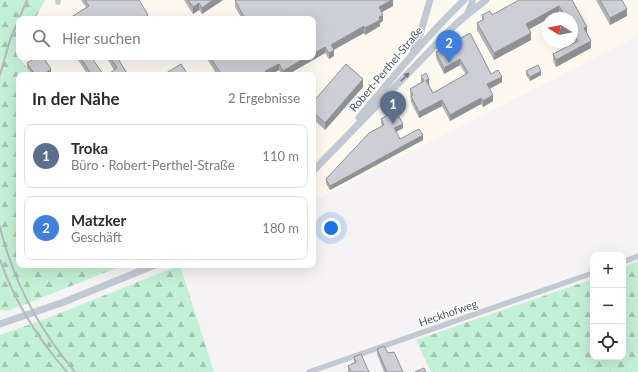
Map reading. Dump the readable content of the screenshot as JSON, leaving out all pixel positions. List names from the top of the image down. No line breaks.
{"streets":{"street":["Robert-Perthel-Straße","Heckhofweg"]},"north":"left","page":{"search":"Hier suchen","pins":["2","1"],"heading":["In der Nähe","2 Ergebnisse"],"list":[{"mark":"1","name":"Troka","note":"Büro · Robert-Perthel-Straße","value":"110 m"},{"mark":"2","name":"Matzker","note":"Geschäft","value":"180 m"}],"map_buttons":["+","−"]}}
